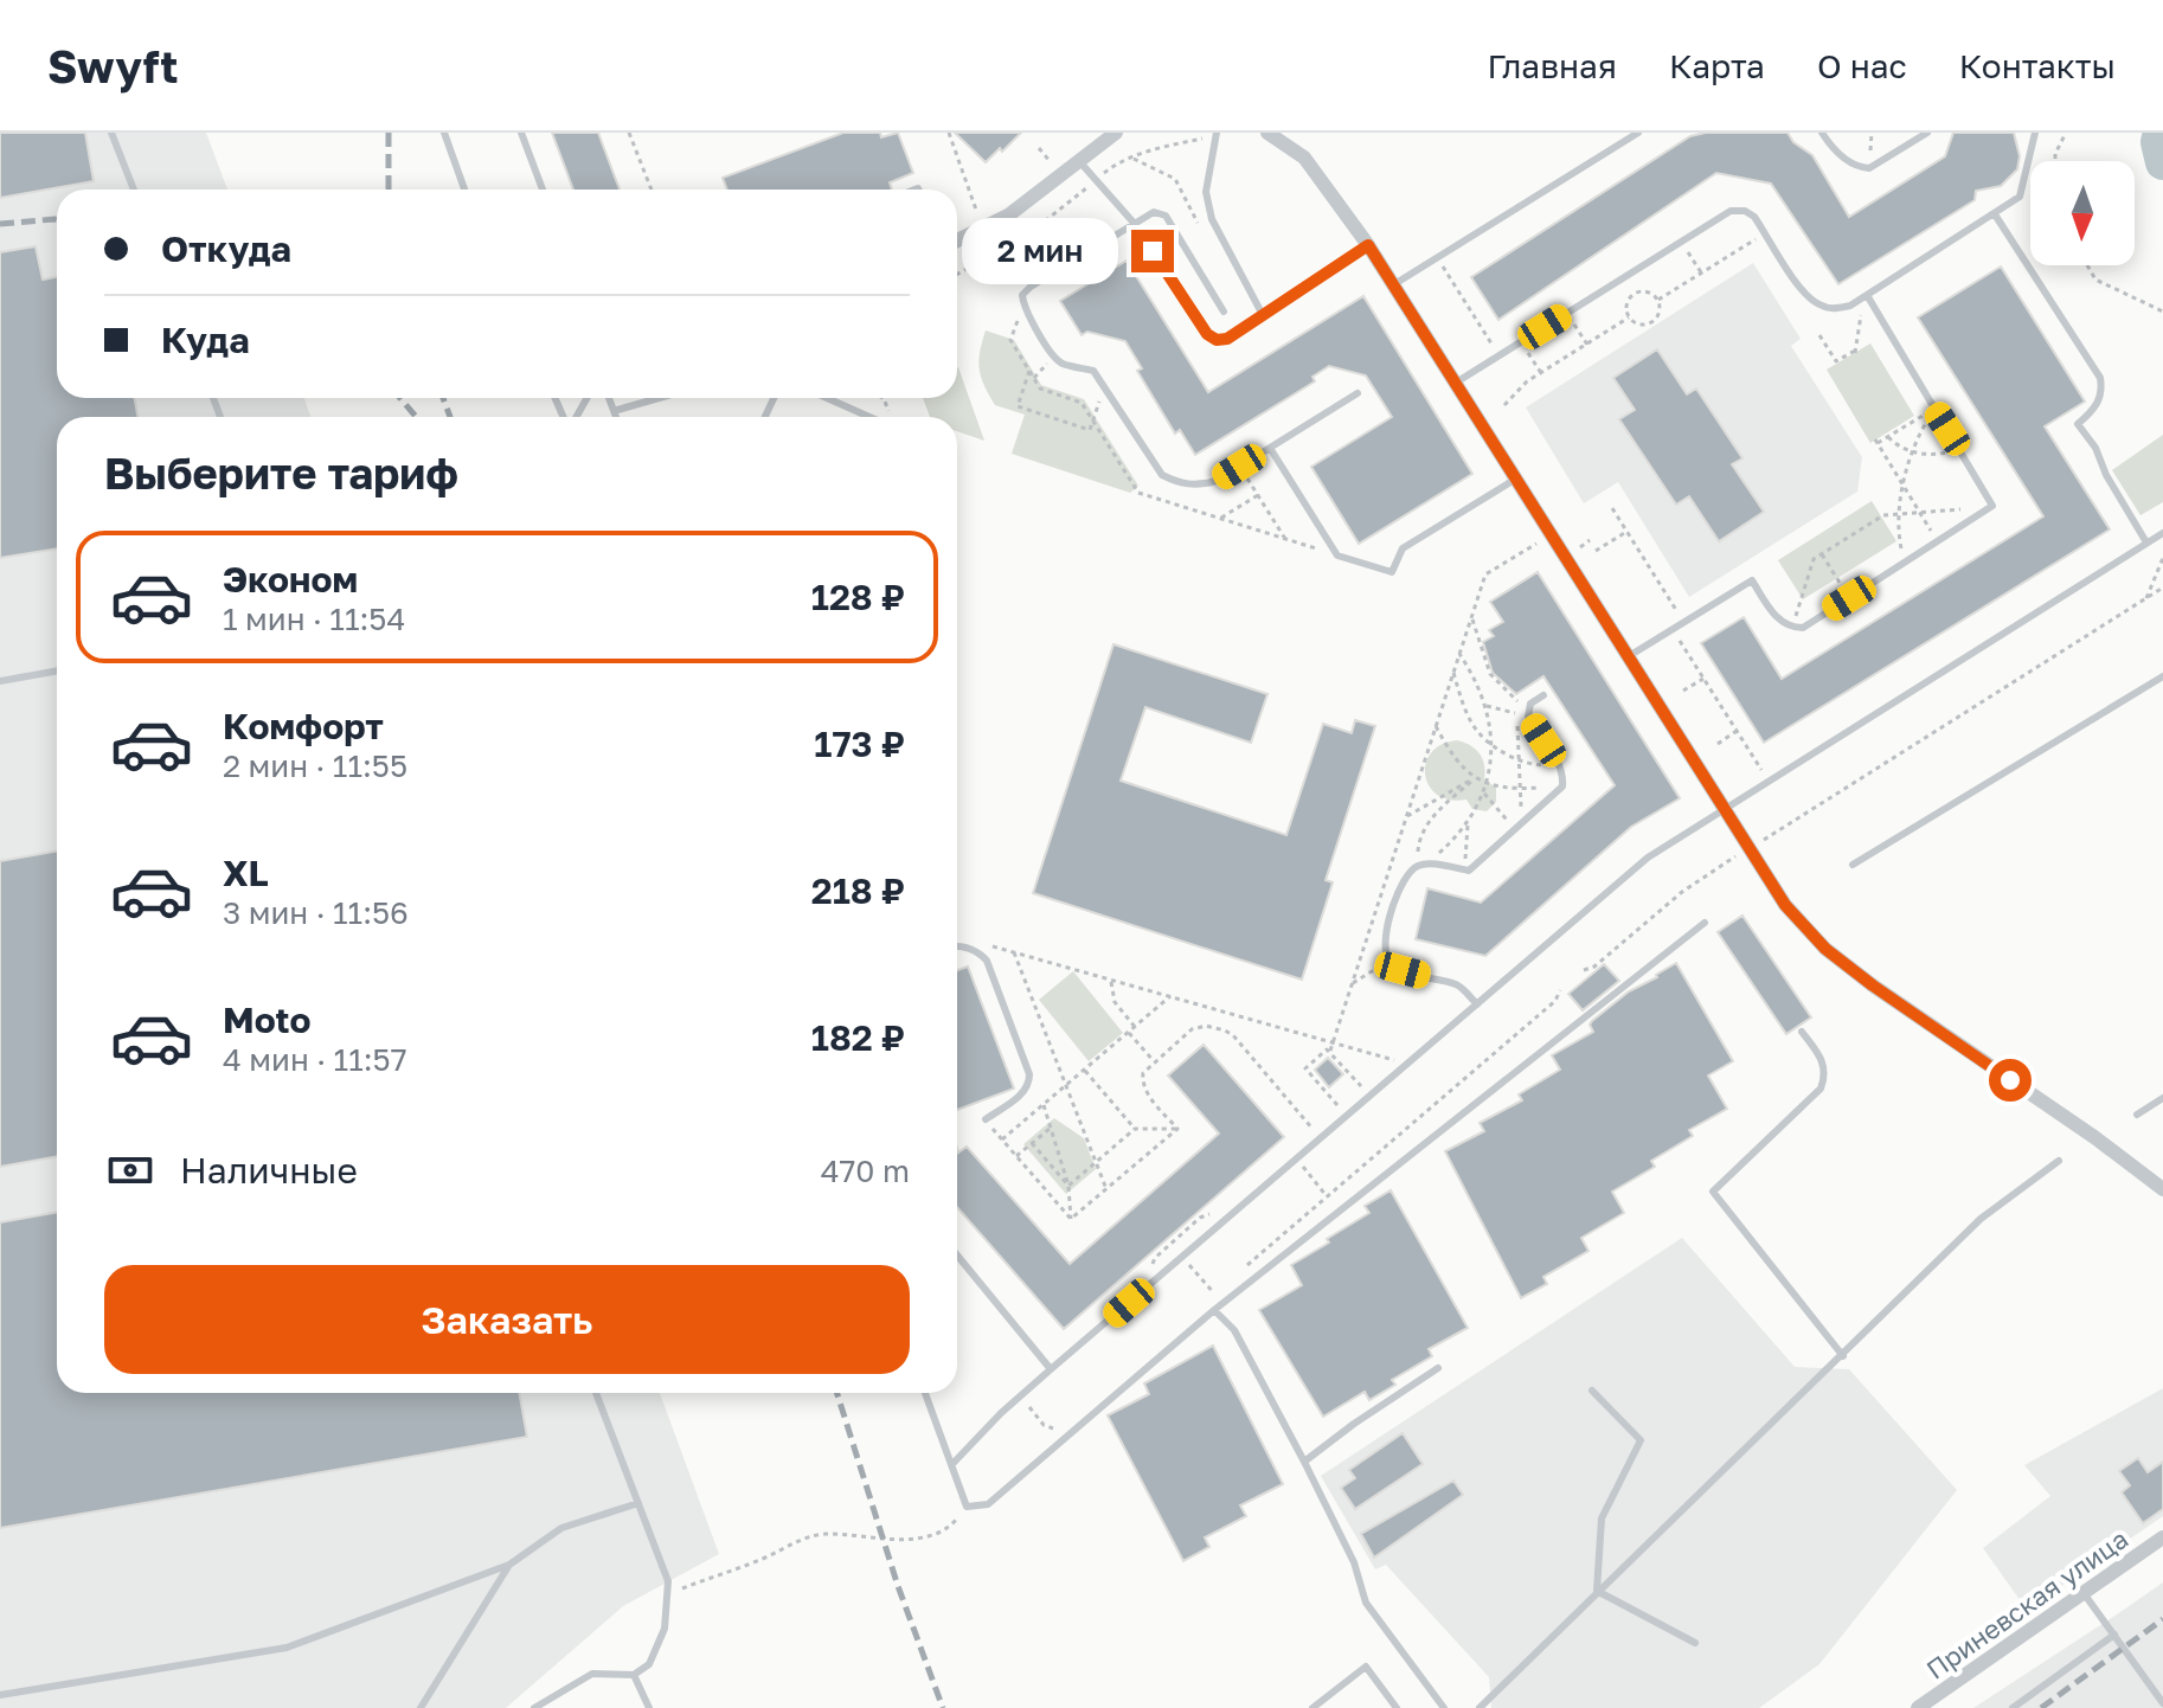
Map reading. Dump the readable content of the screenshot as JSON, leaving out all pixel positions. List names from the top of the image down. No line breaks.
{"streets":{"street":["Приневская улица"]},"north":"bottom","page":{"header":"Swyft","nav":["Главная","Карта","О нас","Контакты"],"banner":["Откуда","Куда"],"bubble":"2 мин","heading":"Выберите тариф","list":[{"name":"Эконом","note":"1 мин · 11:54","value":"128 ₽"},{"name":"Комфорт","note":"2 мин · 11:55","value":"173 ₽"},{"name":"XL","note":"3 мин · 11:56","value":"218 ₽"},{"name":"Moto","note":"4 мин · 11:57","value":"182 ₽"}],"pay":["Наличные","470 m"],"buttons":"Заказать"}}
